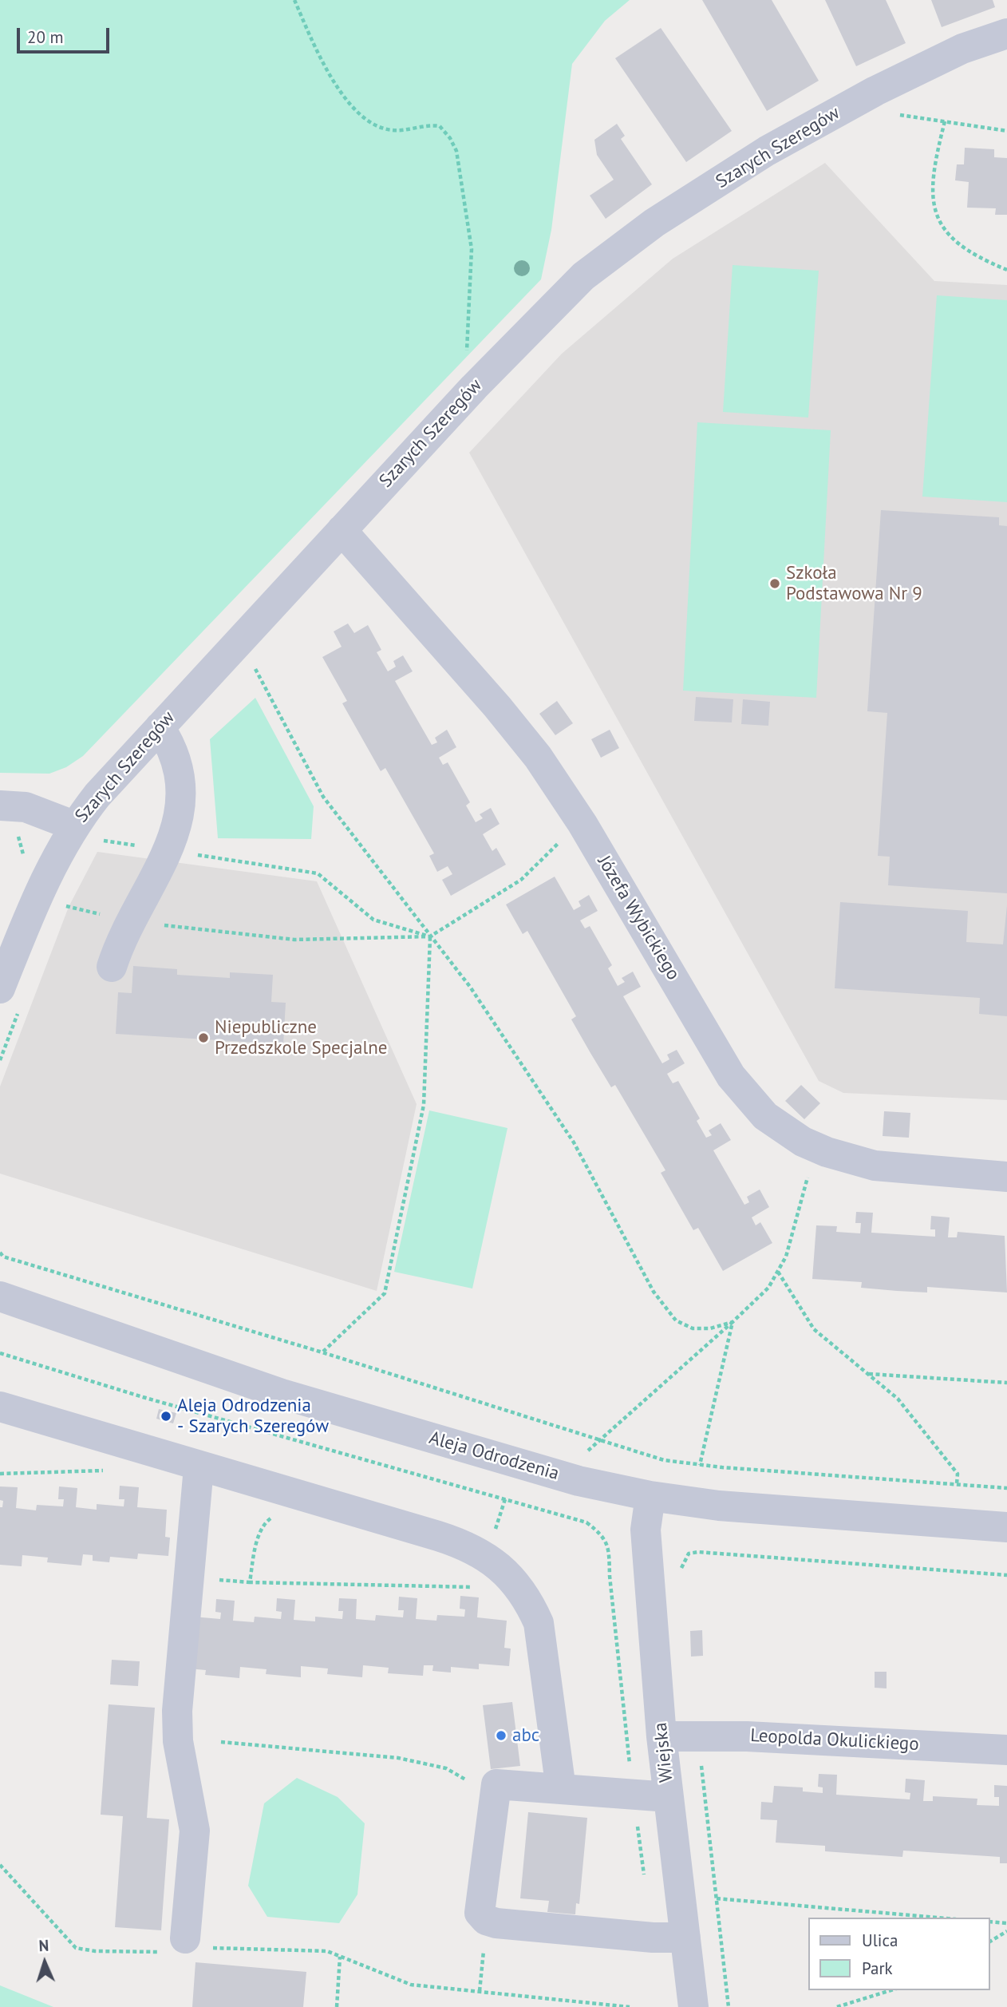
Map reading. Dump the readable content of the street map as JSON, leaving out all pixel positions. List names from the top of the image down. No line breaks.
{"streets":{"street":["Szarych Szeregów","Józefa Wybickiego","Aleja Odrodzenia","Leopolda Okulickiego","Wiejska"]},"crossings":[["Szarych Szeregów","Józefa Wybickiego"],["Aleja Odrodzenia","Wiejska"],["Leopolda Okulickiego","Wiejska"]],"places":["Szkoła Podstawowa Nr 9","Niepubliczne Przedszkole Specjalne","Aleja Odrodzenia - Szarych Szeregów","abc"],"legend":["Ulica","Park"],"scale_bar":"20 m","north":"top"}
